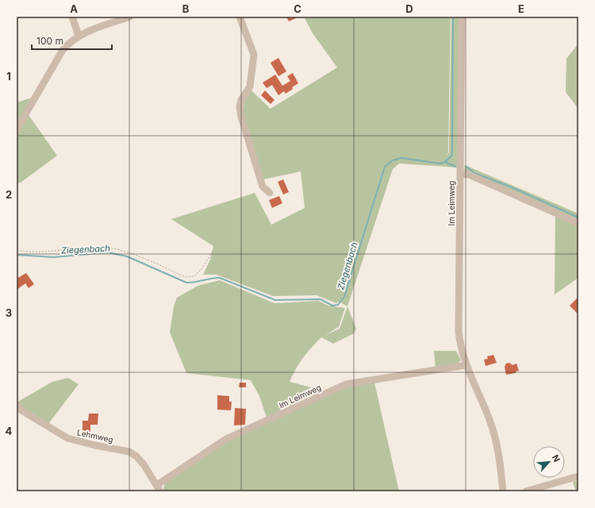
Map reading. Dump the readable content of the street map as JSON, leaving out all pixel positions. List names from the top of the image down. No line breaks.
{"streets":{"street":["Im Leimweg","Lehmweg"]},"crossings":[["Im Leimweg","Lehmweg"]],"water":["Ziegenbach"],"scale_bar":"100 m","north":"top right","grid":{"columns":["A","B","C","D","E"],"rows":["1","2","3","4"]}}
